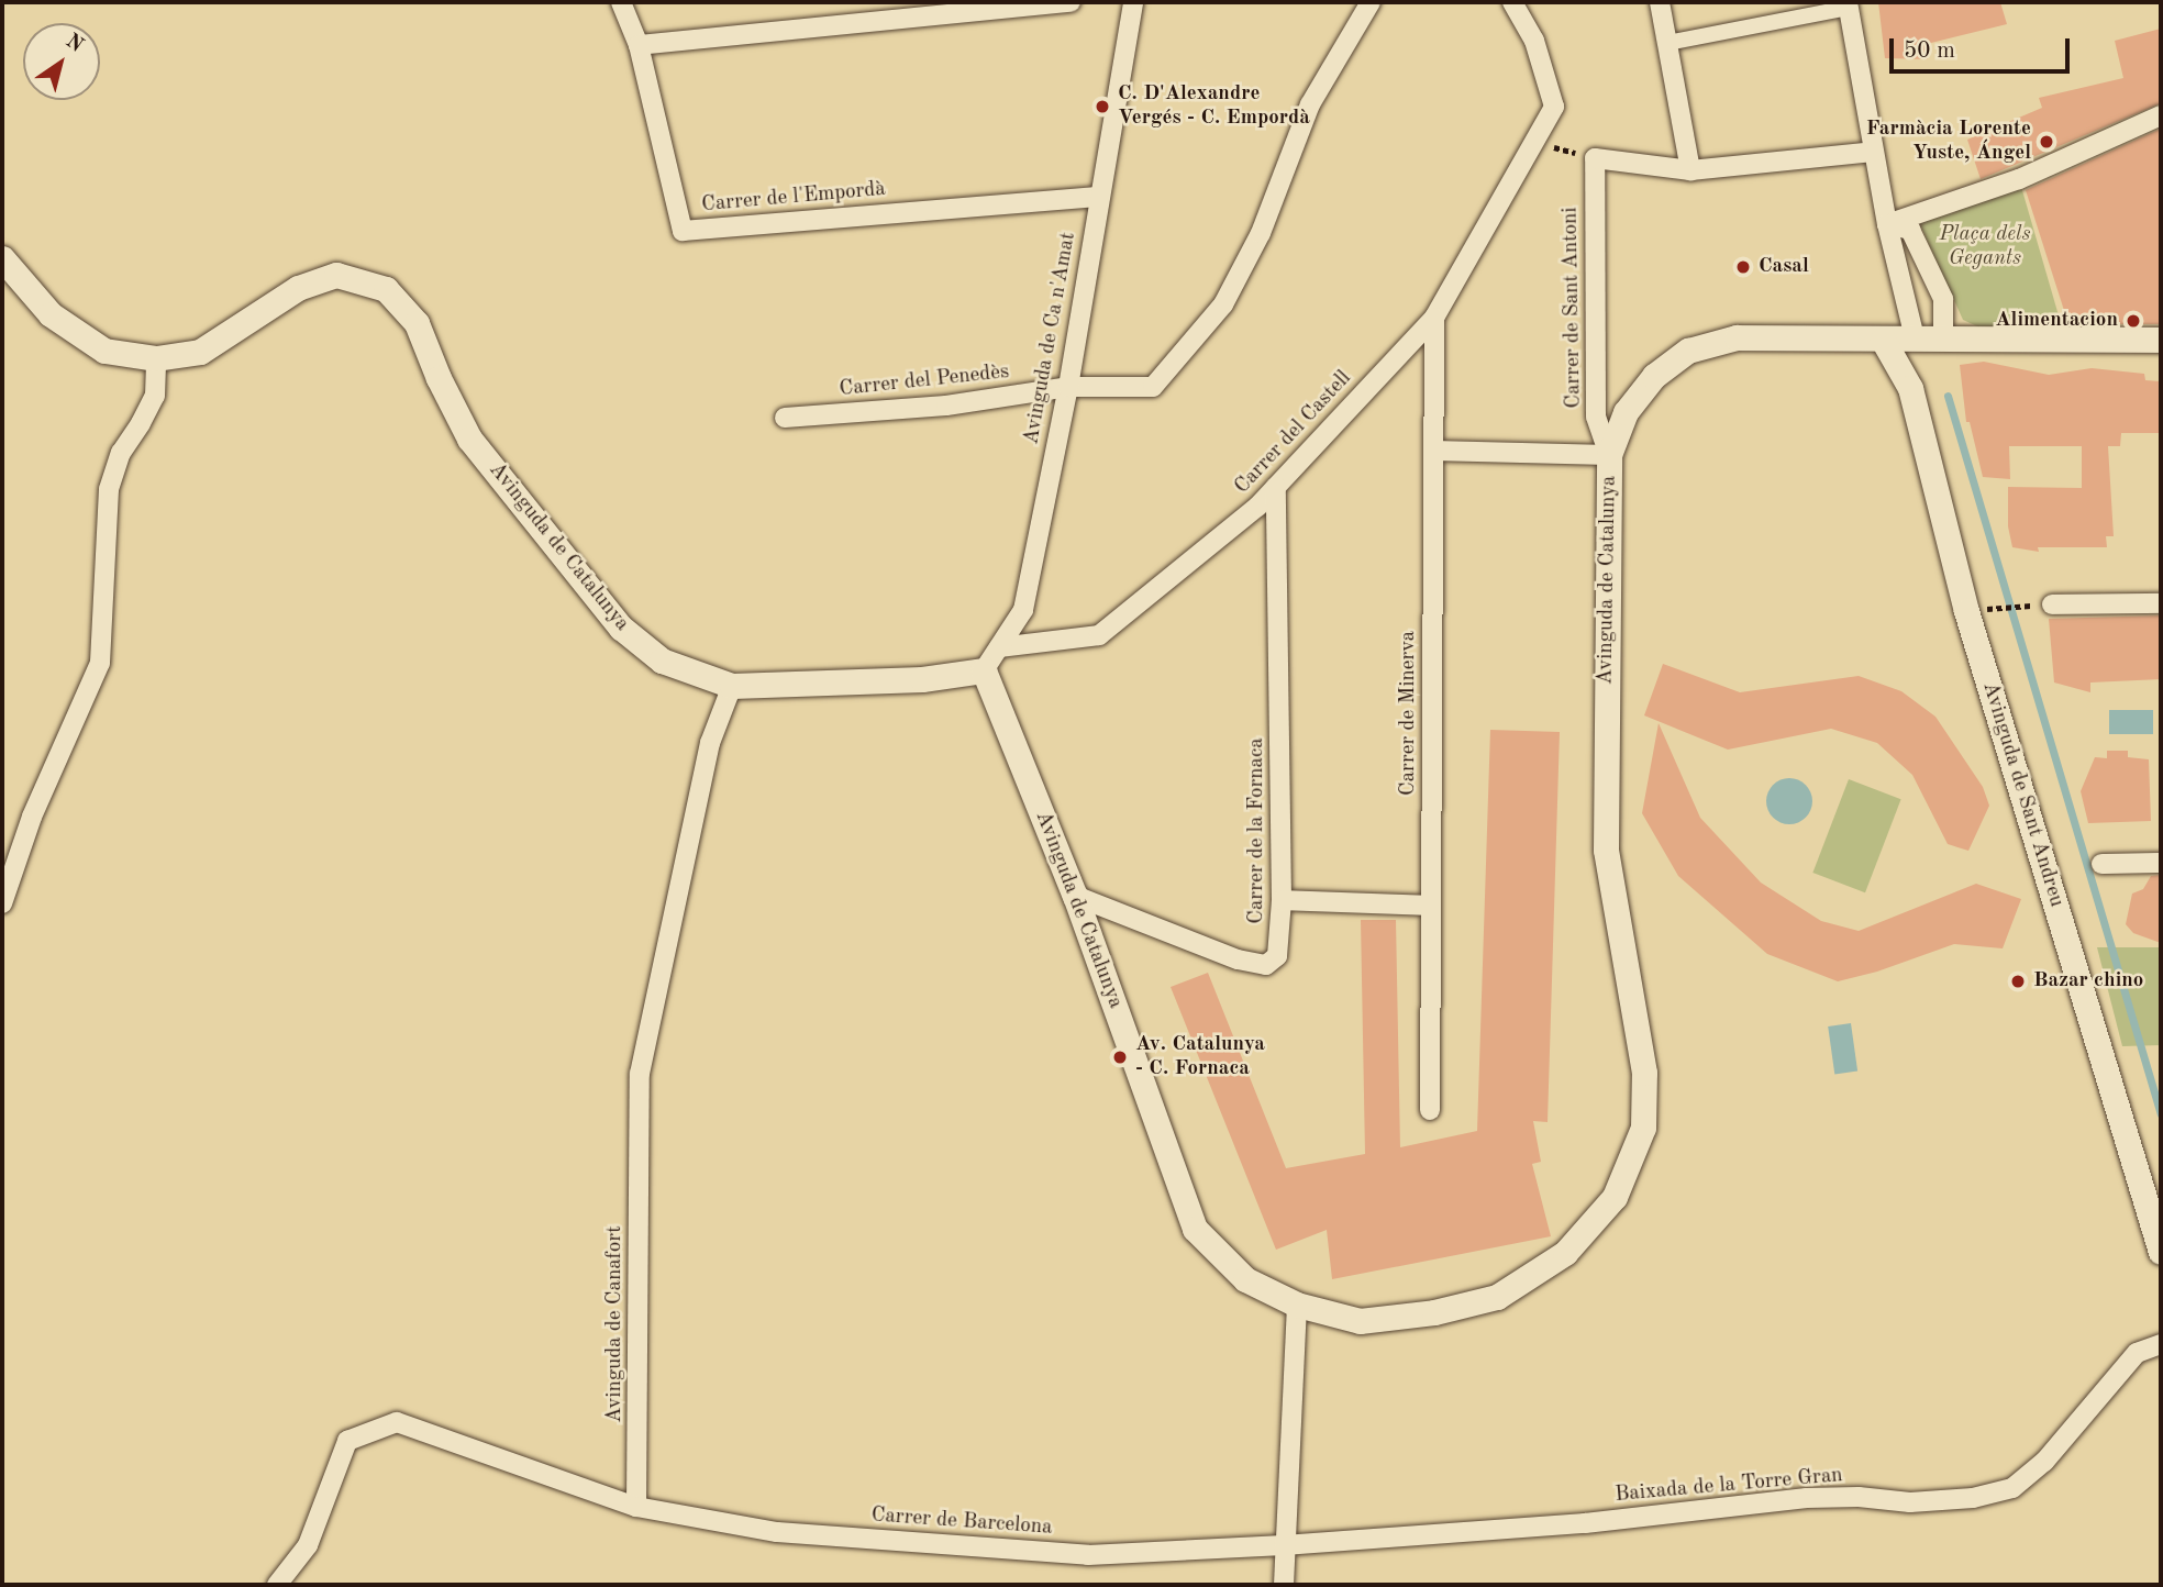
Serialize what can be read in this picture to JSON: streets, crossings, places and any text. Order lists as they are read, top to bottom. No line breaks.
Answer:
{"streets":{"street":["Carrer de l'Empordà","Carrer de Sant Antoni","Avinguda de Ca n'Amat","Carrer del Penedès","Carrer del Castell","Avinguda de Catalunya","Carrer de Minerva","Avinguda de Sant Andreu","Carrer de la Fornaca","Avinguda de Canafort","Baixada de la Torre Gran","Carrer de Barcelona"]},"crossings":[["Carrer de l'Empordà","Avinguda de Ca n'Amat"],["Carrer de Sant Antoni","Avinguda de Catalunya"],["Avinguda de Ca n'Amat","Carrer del Penedès"],["Avinguda de Ca n'Amat","Carrer del Castell"],["Avinguda de Ca n'Amat","Avinguda de Catalunya"],["Carrer del Castell","Carrer de Minerva"],["Carrer del Castell","Carrer de la Fornaca"],["Avinguda de Catalunya","Avinguda de Sant Andreu"],["Avinguda de Catalunya","Carrer de la Fornaca"],["Avinguda de Catalunya","Avinguda de Canafort"],["Avinguda de Canafort","Carrer de Barcelona"],["Baixada de la Torre Gran","Carrer de Barcelona"]],"parks":["Plaça dels Gegants"],"places":["C. D'Alexandre Vergés - C. Empordà","Farmàcia Lorente Yuste, Ángel","Casal","Alimentacion","Bazar chino","Av. Catalunya - C. Fornaca"],"scale_bar":"50 m","north":"top right"}
